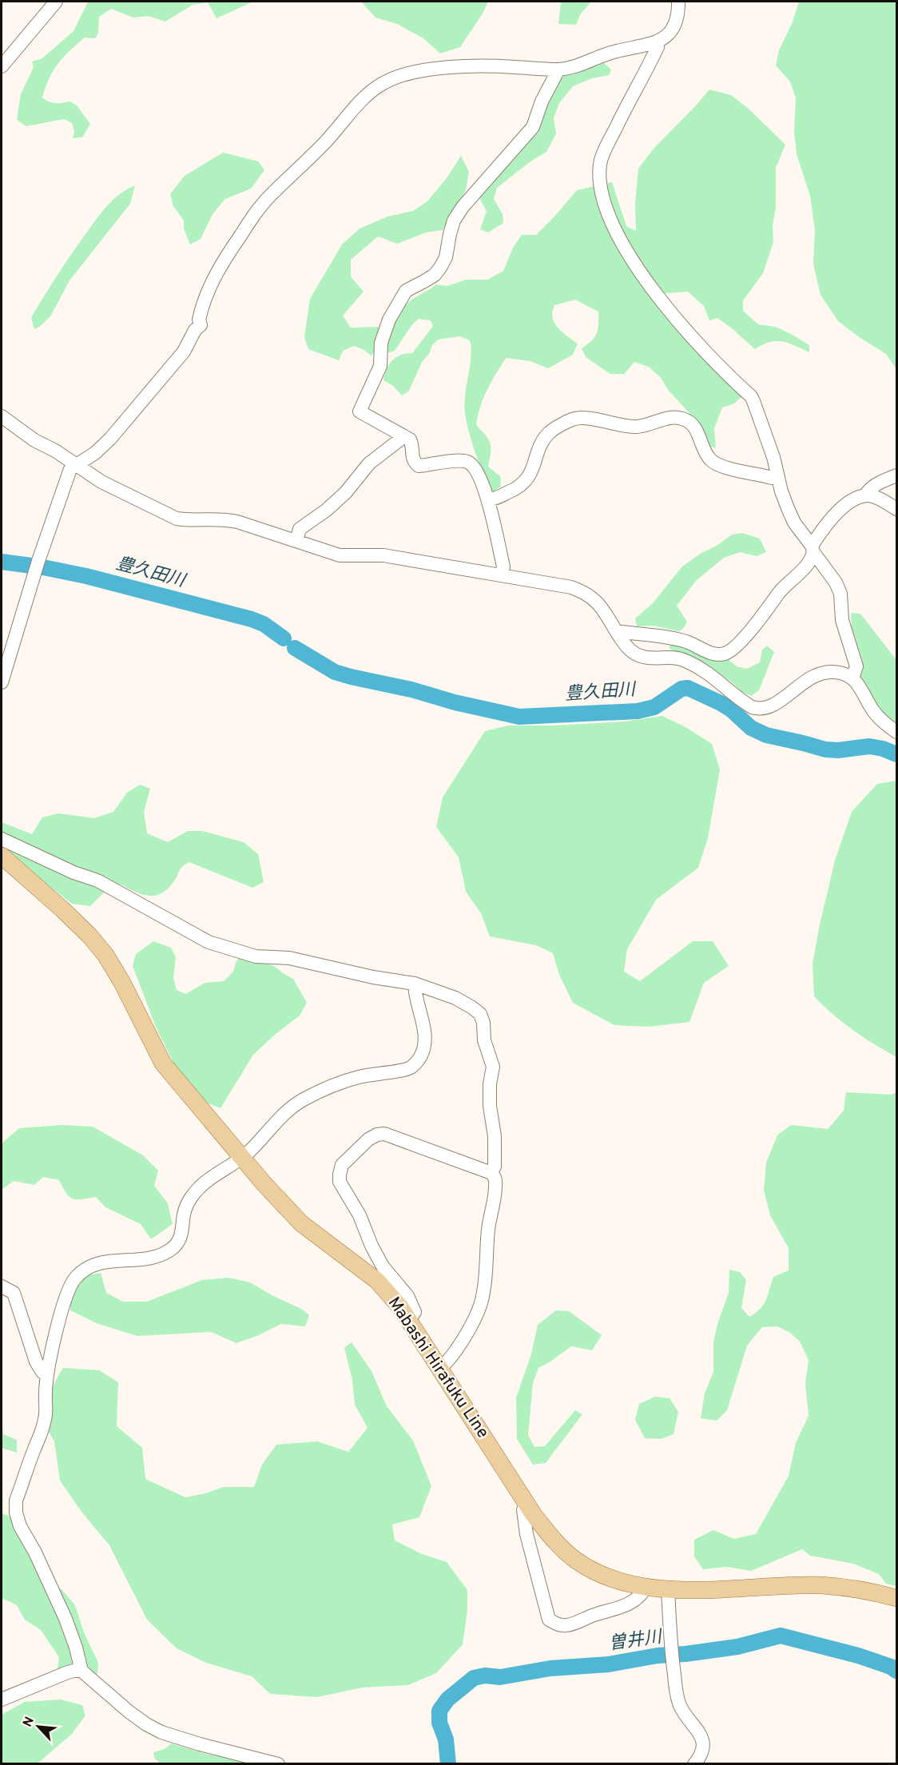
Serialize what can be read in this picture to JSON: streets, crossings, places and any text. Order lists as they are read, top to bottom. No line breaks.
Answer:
{"streets":{"main road":["Mabashi Hirafuku Line"]},"water":["豊久田川","曽井川"],"north":"top left"}
